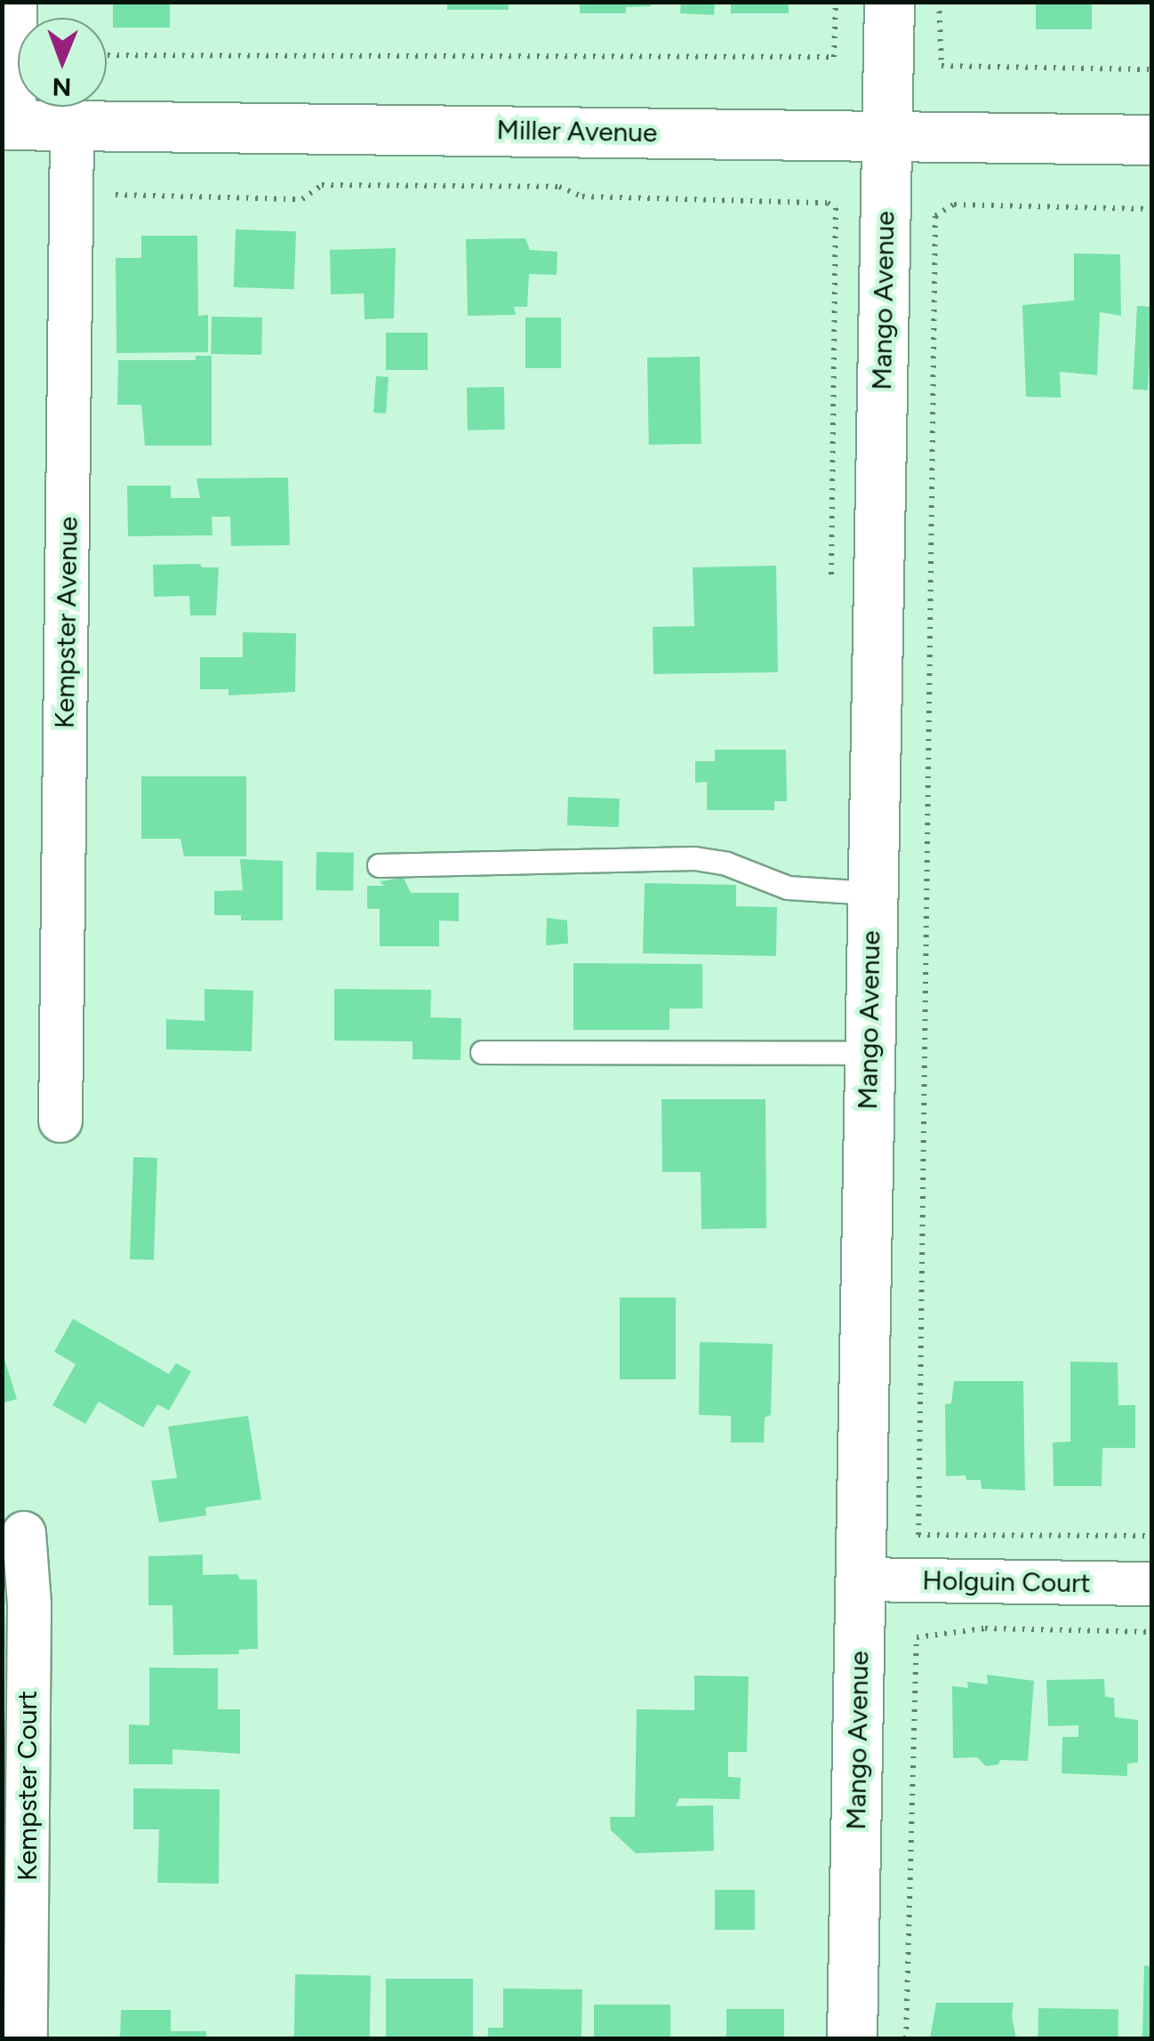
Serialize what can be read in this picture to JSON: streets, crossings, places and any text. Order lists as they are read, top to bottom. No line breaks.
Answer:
{"streets":{"street":["Miller Avenue","Mango Avenue","Kempster Avenue","Holguin Court","Kempster Court"]},"crossings":[["Miller Avenue","Mango Avenue"],["Miller Avenue","Kempster Avenue"],["Mango Avenue","Holguin Court"]],"north":"bottom"}
